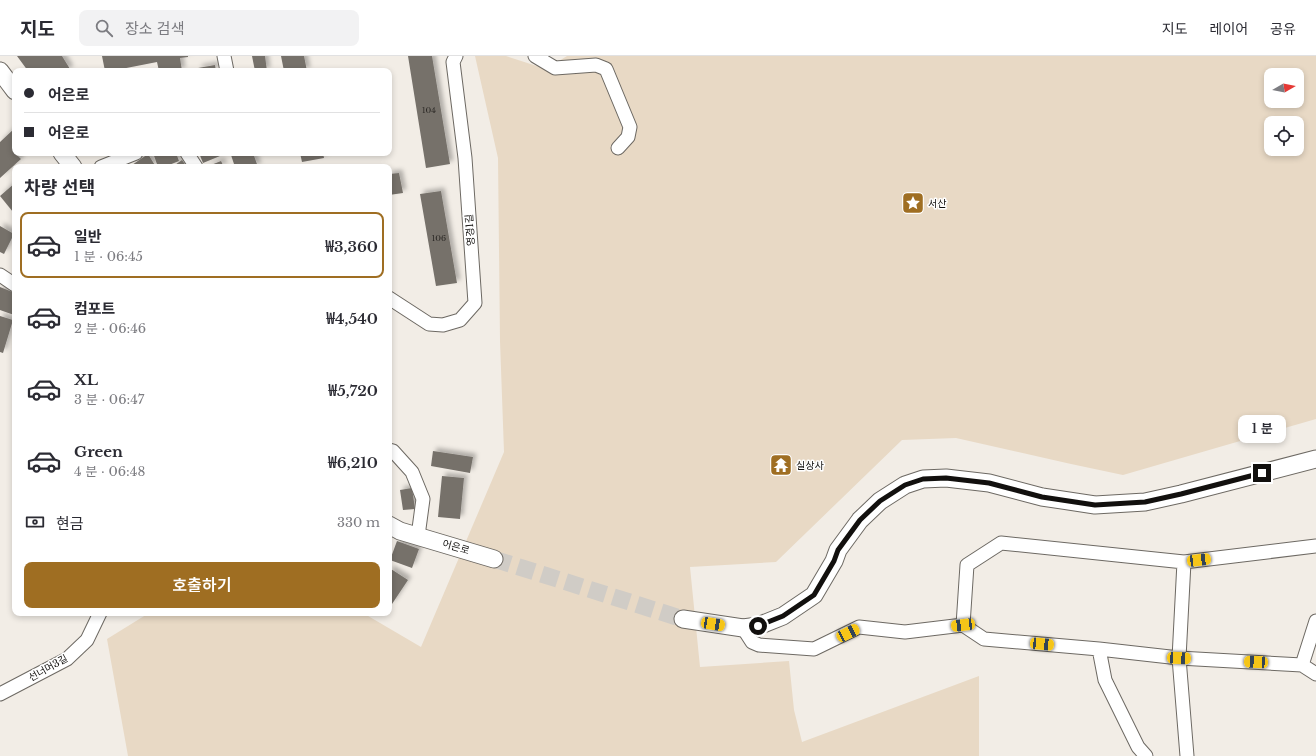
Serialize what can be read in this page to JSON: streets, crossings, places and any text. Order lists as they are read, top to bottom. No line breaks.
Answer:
{"streets":{"street":["영경1길","어은로","선너머3길"]},"places":{"place":["서산"],"temple":["실상사"]},"house_numbers":["104","106"],"north":"right","page":{"header":"지도","search":"장소 검색","nav":["지도","레이어","공유"],"banner":["어은로","어은로"],"heading":"차량 선택","list":[{"name":"일반","note":"1 분 · 06:45","value":"₩3,360"},{"name":"컴포트","note":"2 분 · 06:46","value":"₩4,540"},{"name":"XL","note":"3 분 · 06:47","value":"₩5,720"},{"name":"Green","note":"4 분 · 06:48","value":"₩6,210"}],"bubble":"1 분","pay":["현금","330 m"],"buttons":"호출하기"}}
